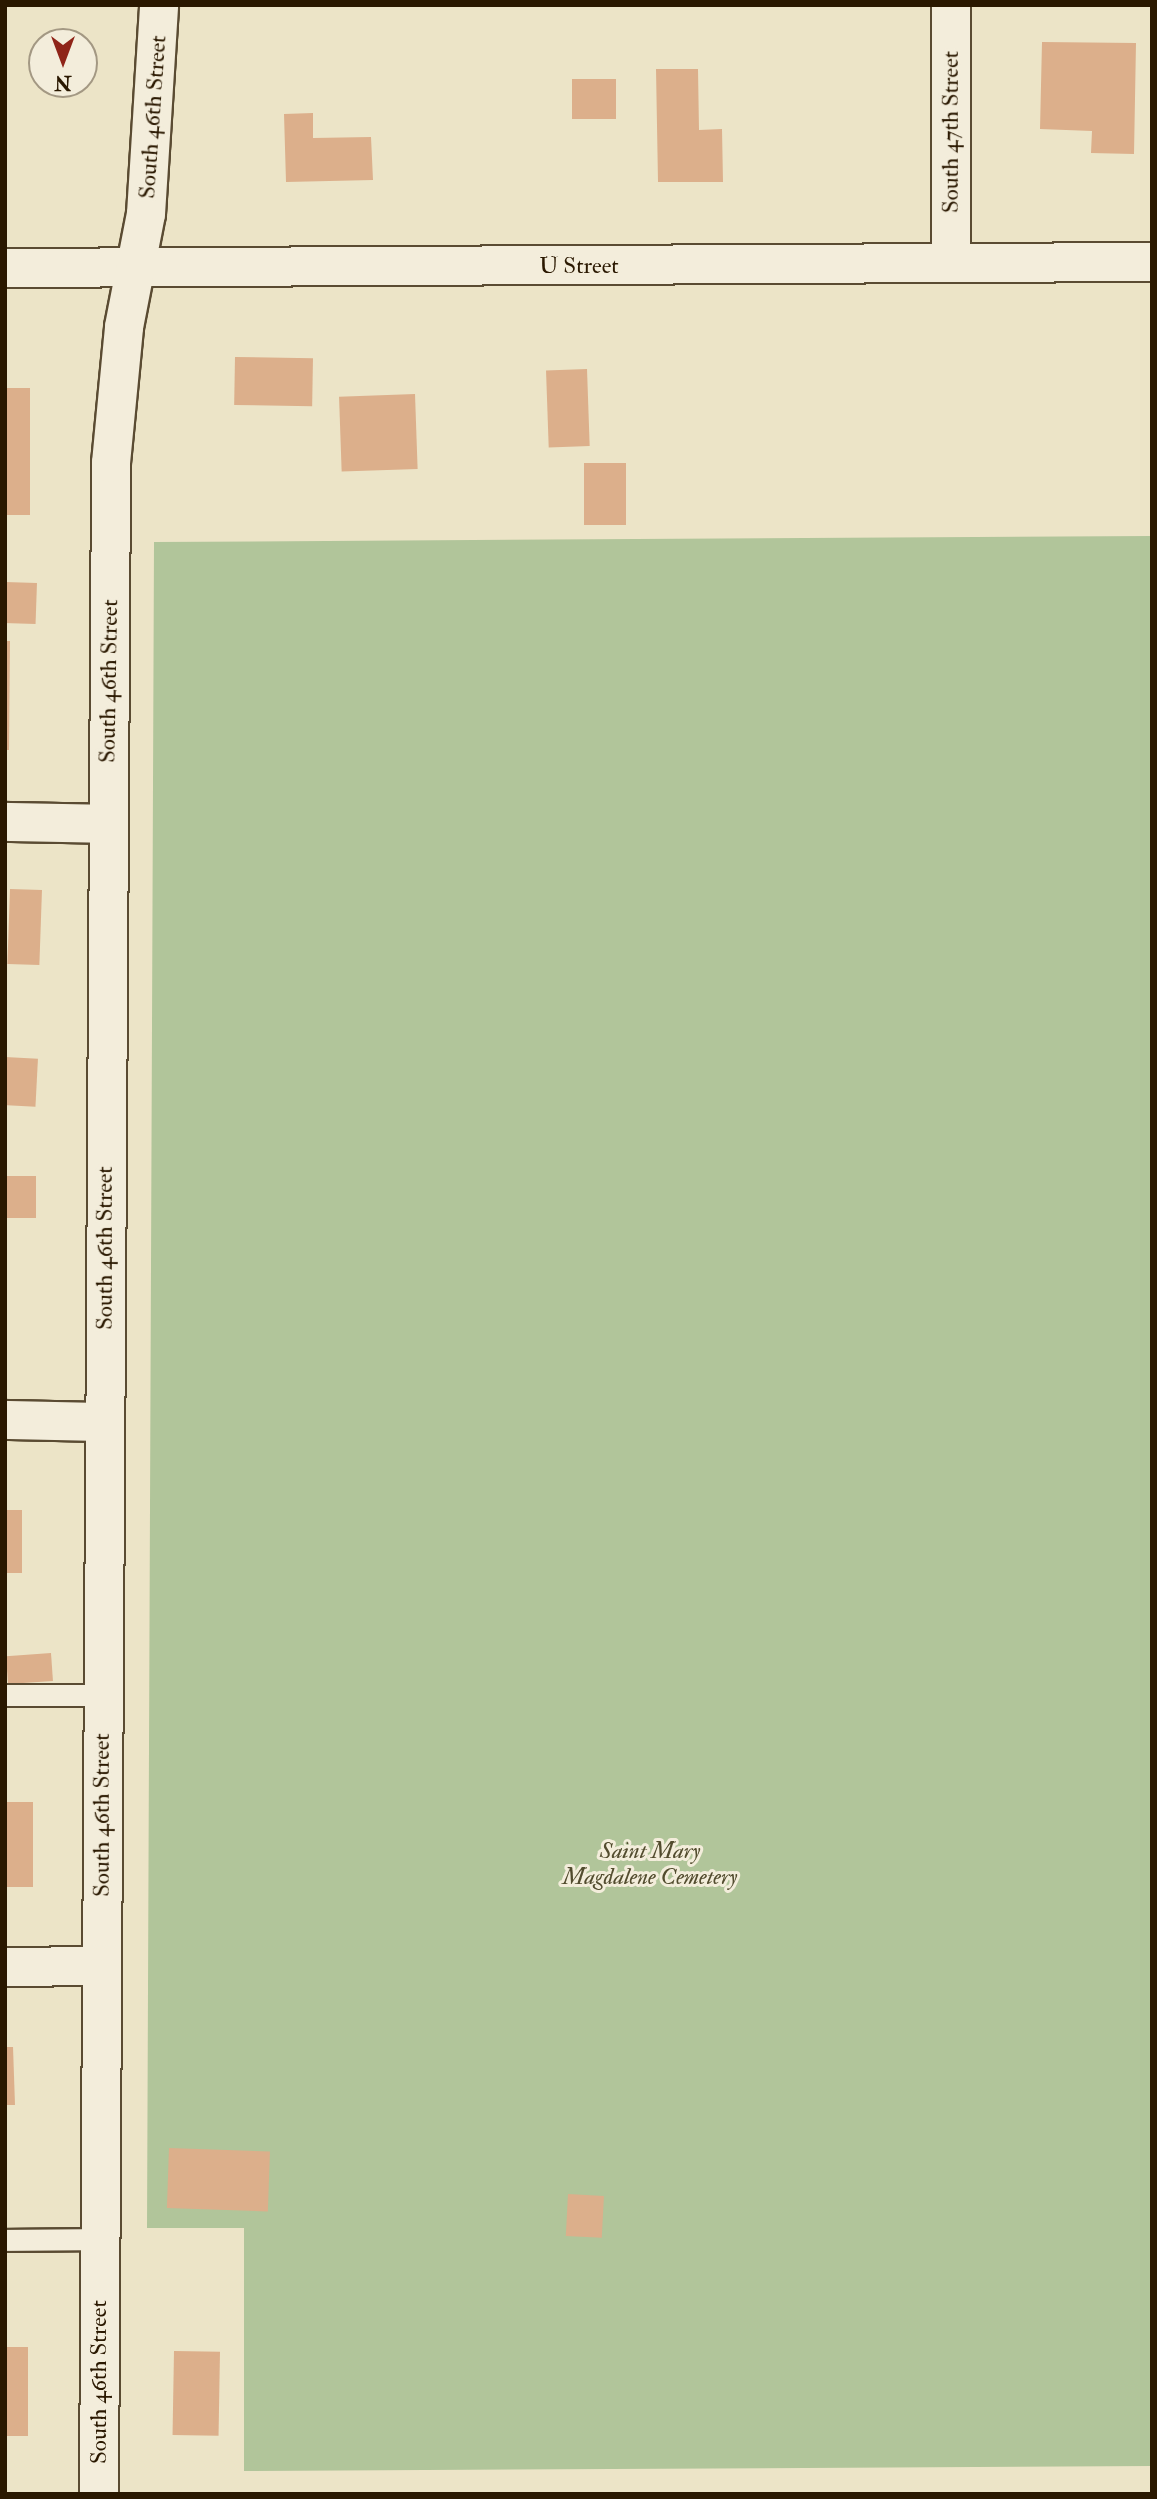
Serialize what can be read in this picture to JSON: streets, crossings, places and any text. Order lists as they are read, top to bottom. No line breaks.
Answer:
{"streets":{"street":["South 46th Street","South 47th Street","U Street"]},"crossings":[["South 46th Street","U Street"],["South 47th Street","U Street"]],"parks":["Saint Mary Magdalene Cemetery"],"north":"bottom"}
